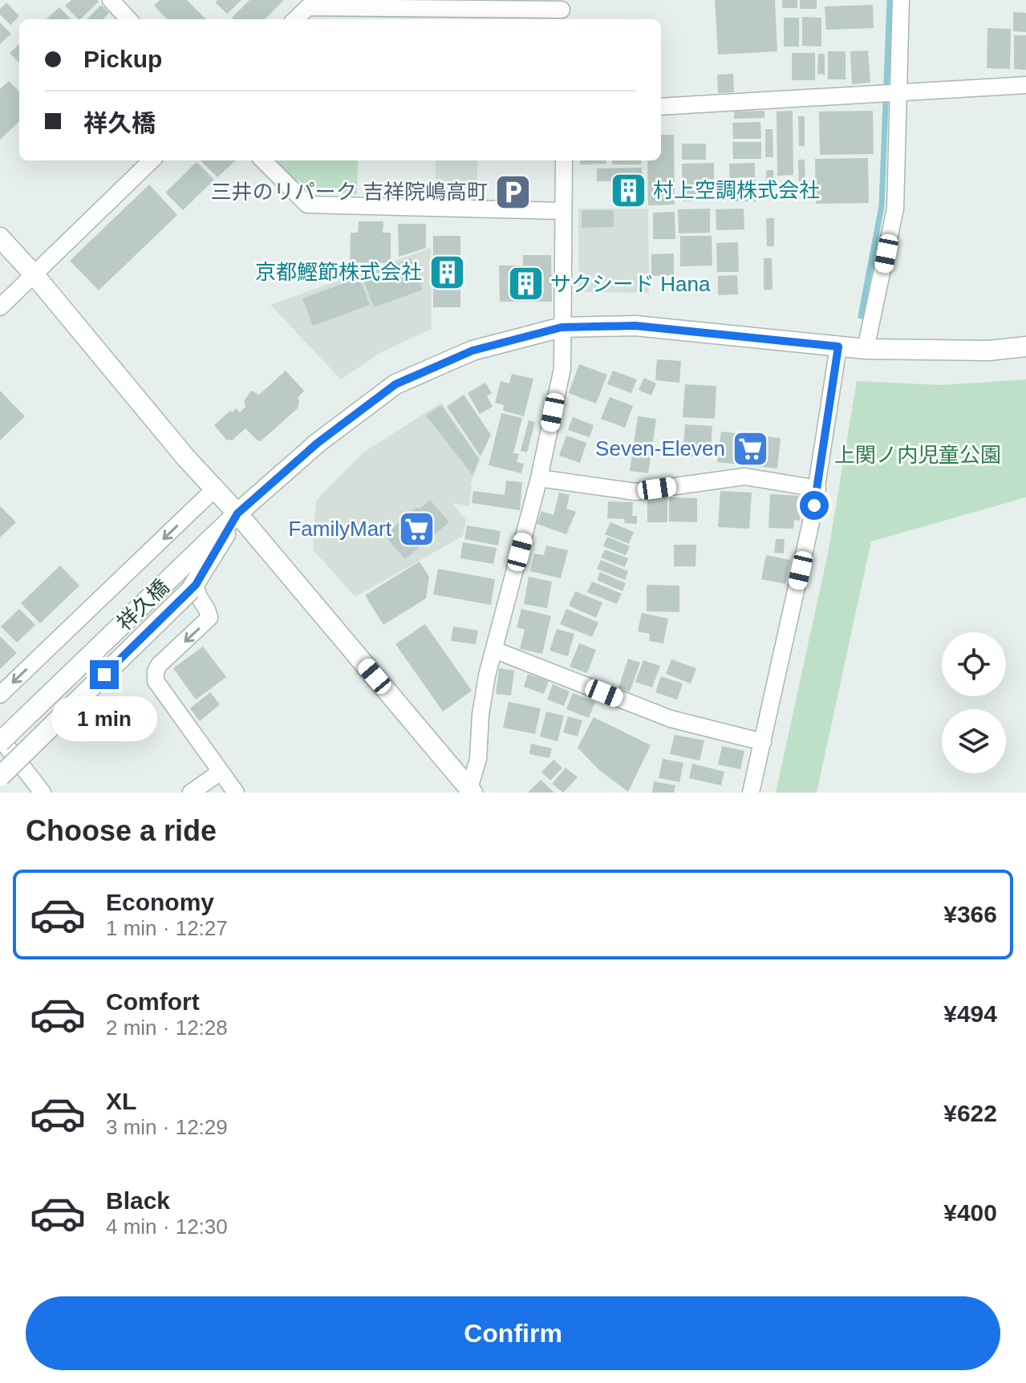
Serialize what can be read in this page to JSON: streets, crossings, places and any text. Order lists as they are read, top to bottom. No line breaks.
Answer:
{"streets":{"street":["祥久橋"]},"parks":["上関ノ内児童公園"],"places":{"building":["村上空調株式会社","京都鰹節株式会社","サクシード Hana"],"parking":["三井のリパーク 吉祥院嶋高町"],"supermarket":["Seven-Eleven","FamilyMart"]},"page":{"banner":["Pickup","祥久橋"],"bubble":"1 min","heading":"Choose a ride","list":[{"name":"Economy","note":"1 min · 12:27","value":"¥366"},{"name":"Comfort","note":"2 min · 12:28","value":"¥494"},{"name":"XL","note":"3 min · 12:29","value":"¥622"},{"name":"Black","note":"4 min · 12:30","value":"¥400"}],"buttons":"Confirm"}}
